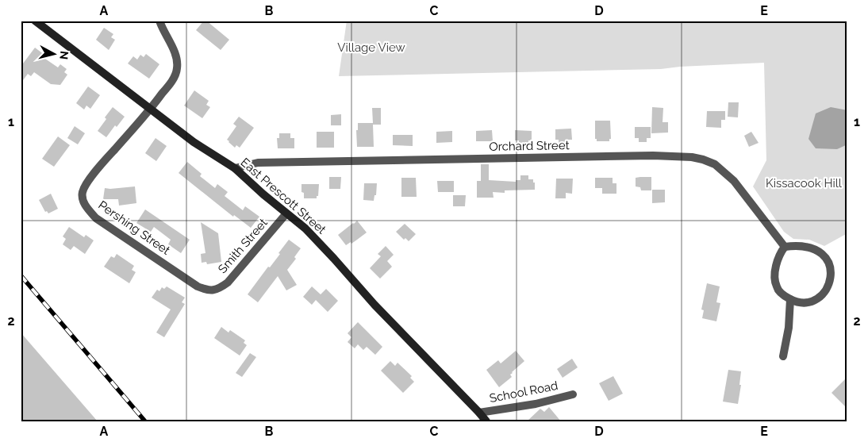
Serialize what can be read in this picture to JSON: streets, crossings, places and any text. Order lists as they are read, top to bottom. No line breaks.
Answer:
{"streets":{"main road":["East Prescott Street"],"street":["Orchard Street","Pershing Street","Smith Street","School Road"]},"crossings":[["Orchard Street","East Prescott Street"],["East Prescott Street","Pershing Street"],["East Prescott Street","Smith Street"],["East Prescott Street","School Road"],["Pershing Street","Smith Street"]],"parks":["Village View","Kissacook Hill"],"north":"right","grid":{"columns":["A","B","C","D","E"],"rows":["1","2"]}}
